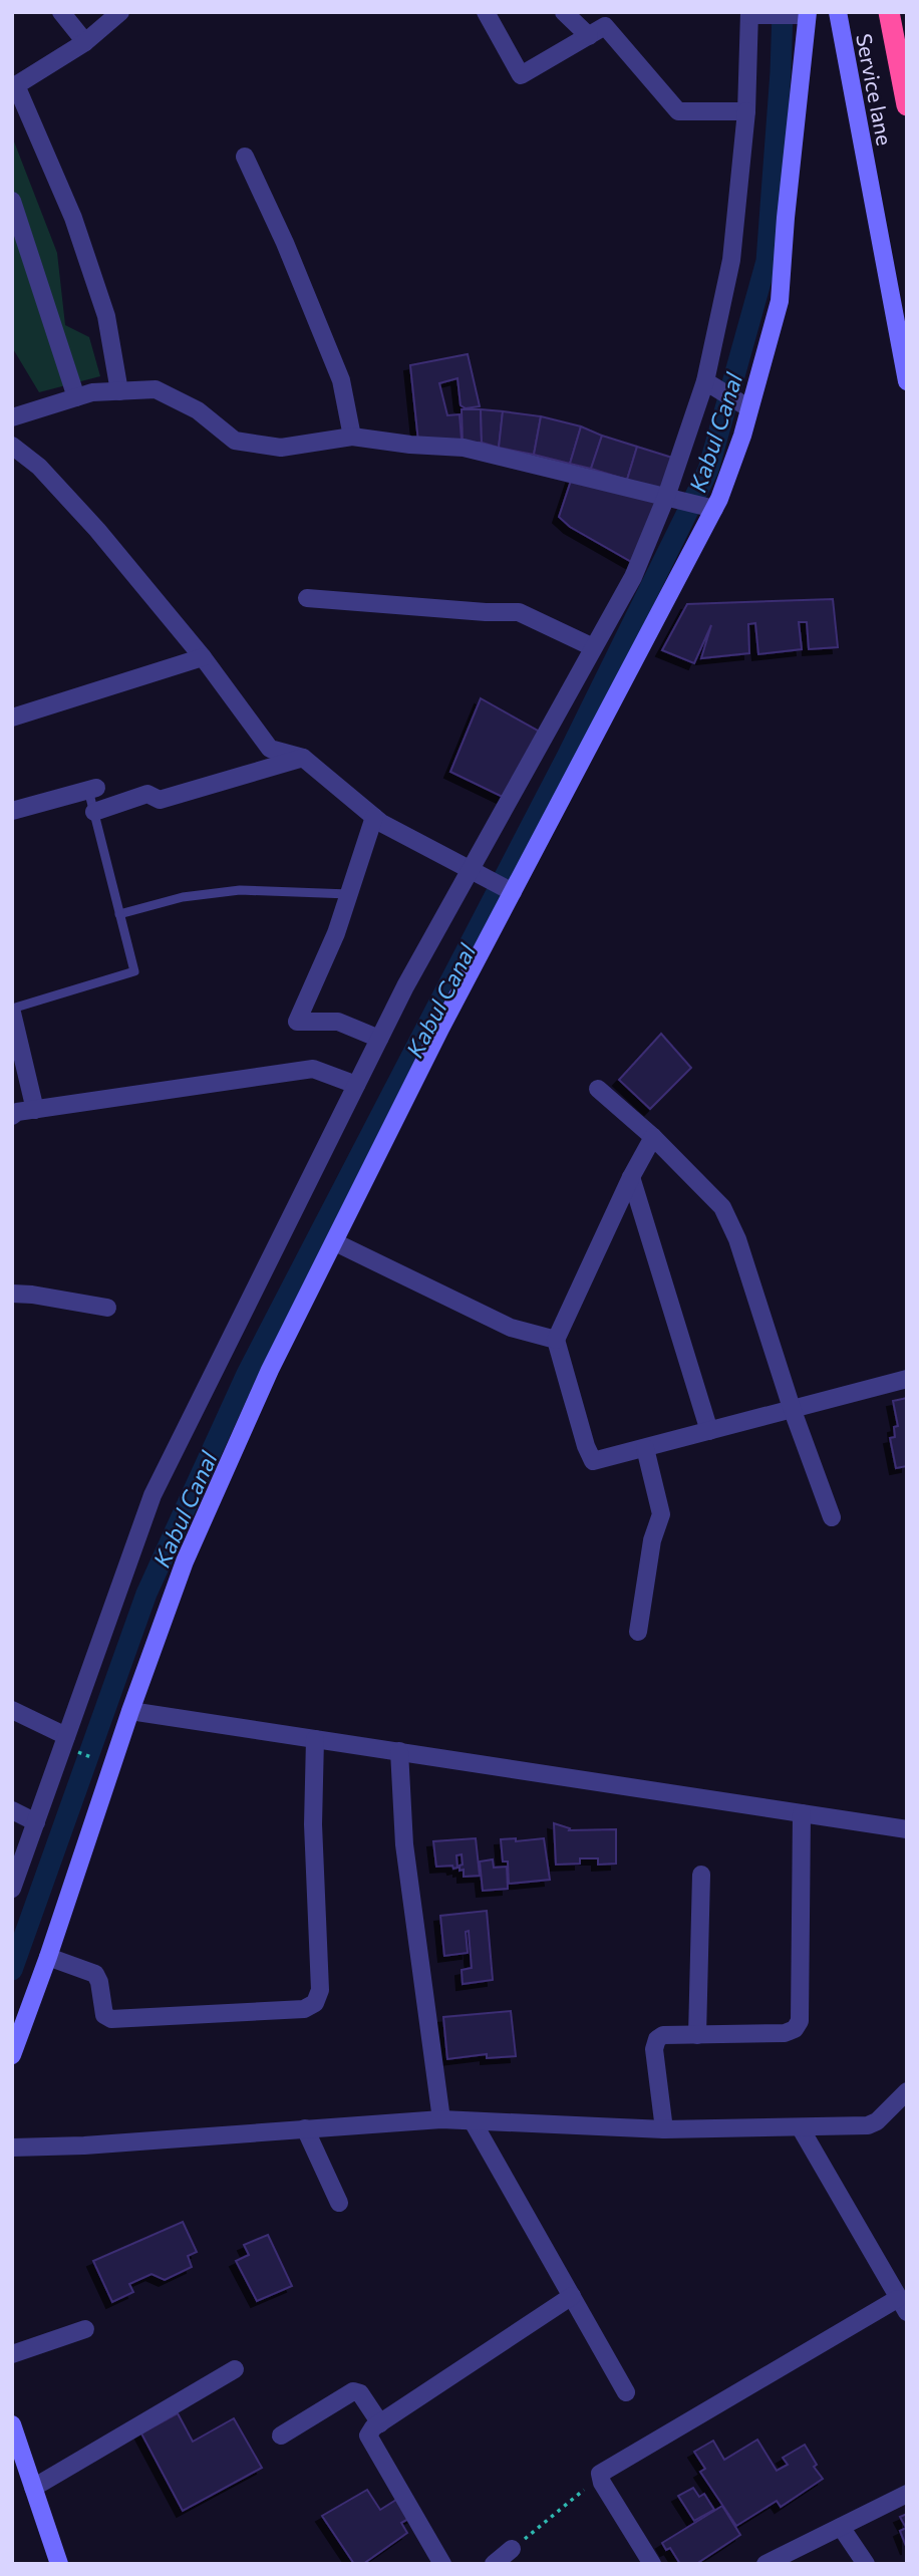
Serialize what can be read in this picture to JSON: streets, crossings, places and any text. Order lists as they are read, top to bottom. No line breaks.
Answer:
{"streets":{"main road":["Service lane"]},"water":["Kabul Canal"]}
